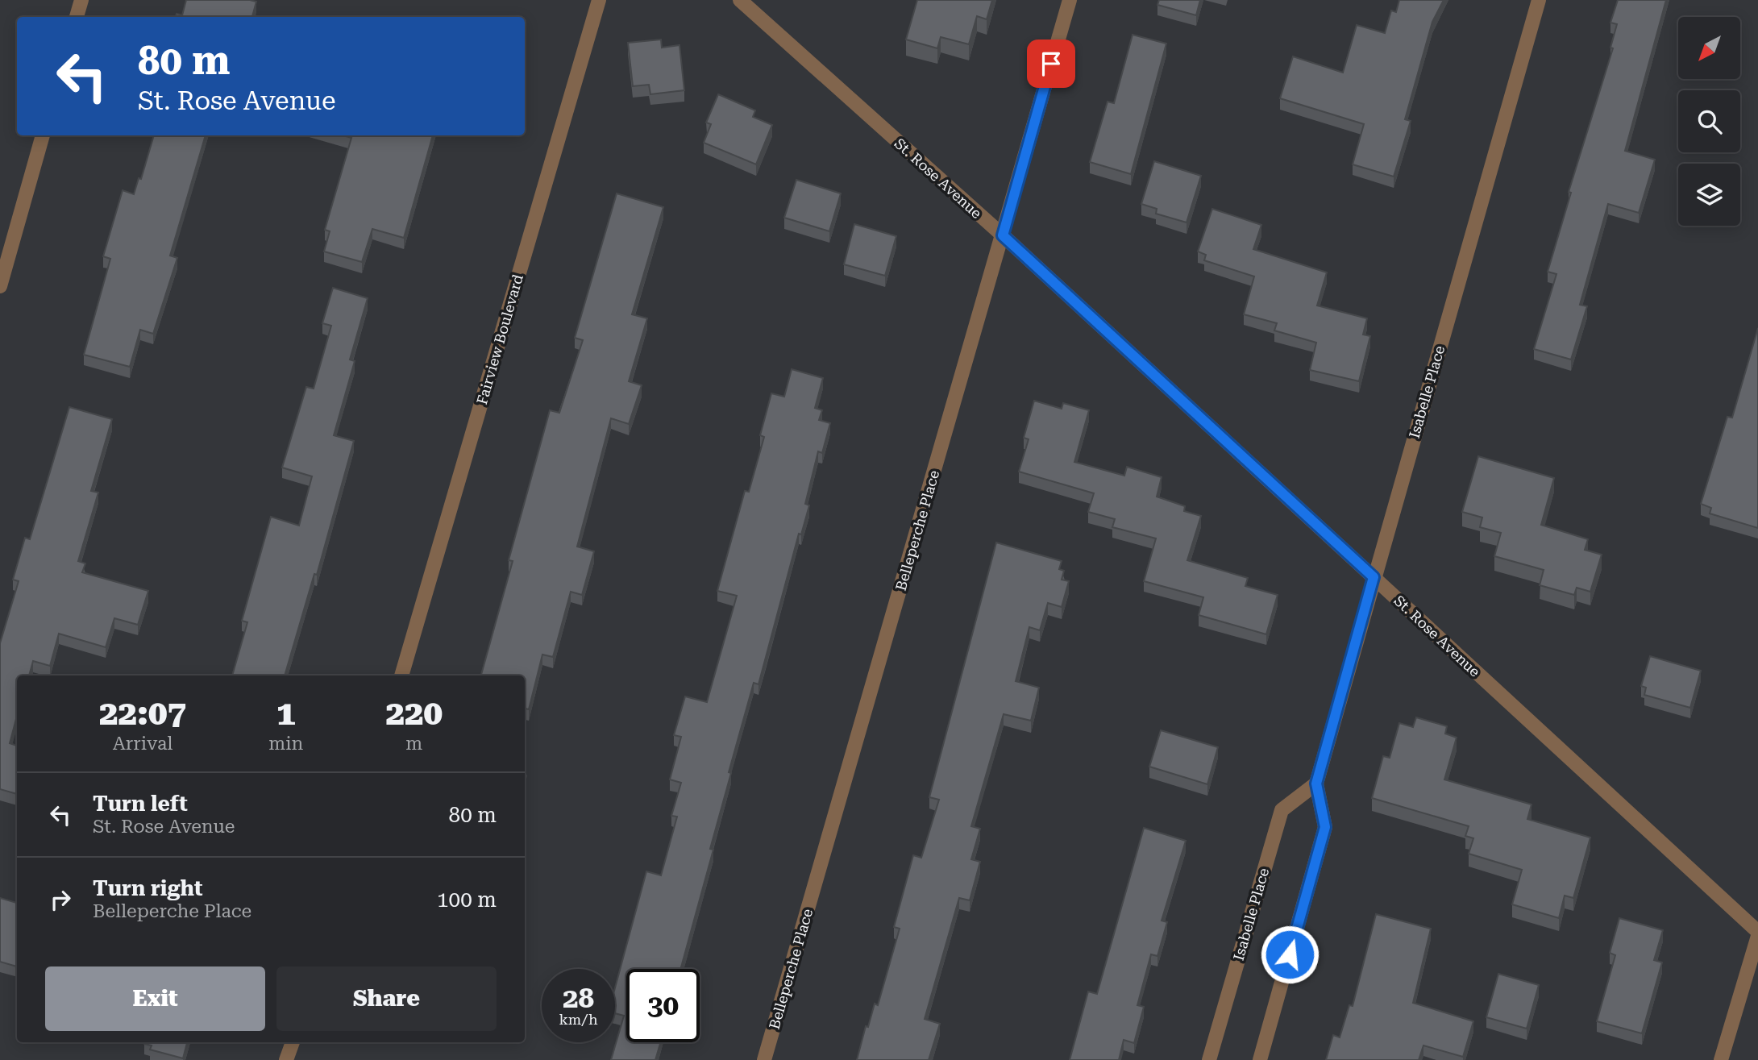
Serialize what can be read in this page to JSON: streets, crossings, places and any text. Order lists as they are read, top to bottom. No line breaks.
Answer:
{"streets":{"street":["St. Rose Avenue","Fairview Boulevard","Isabelle Place","Belleperche Place"]},"crossings":[["St. Rose Avenue","Isabelle Place"],["St. Rose Avenue","Belleperche Place"]],"north":"bottom left","page":{"turn":["80 m","St. Rose Avenue"],"eta":["22:07","Arrival","1","min","220","m"],"list":[{"name":"Turn left","note":"St. Rose Avenue","value":"80 m"},{"name":"Turn right","note":"Belleperche Place","value":"100 m"}],"buttons":["Exit","Share"],"speed":"28 km/h","limit":"30"}}
